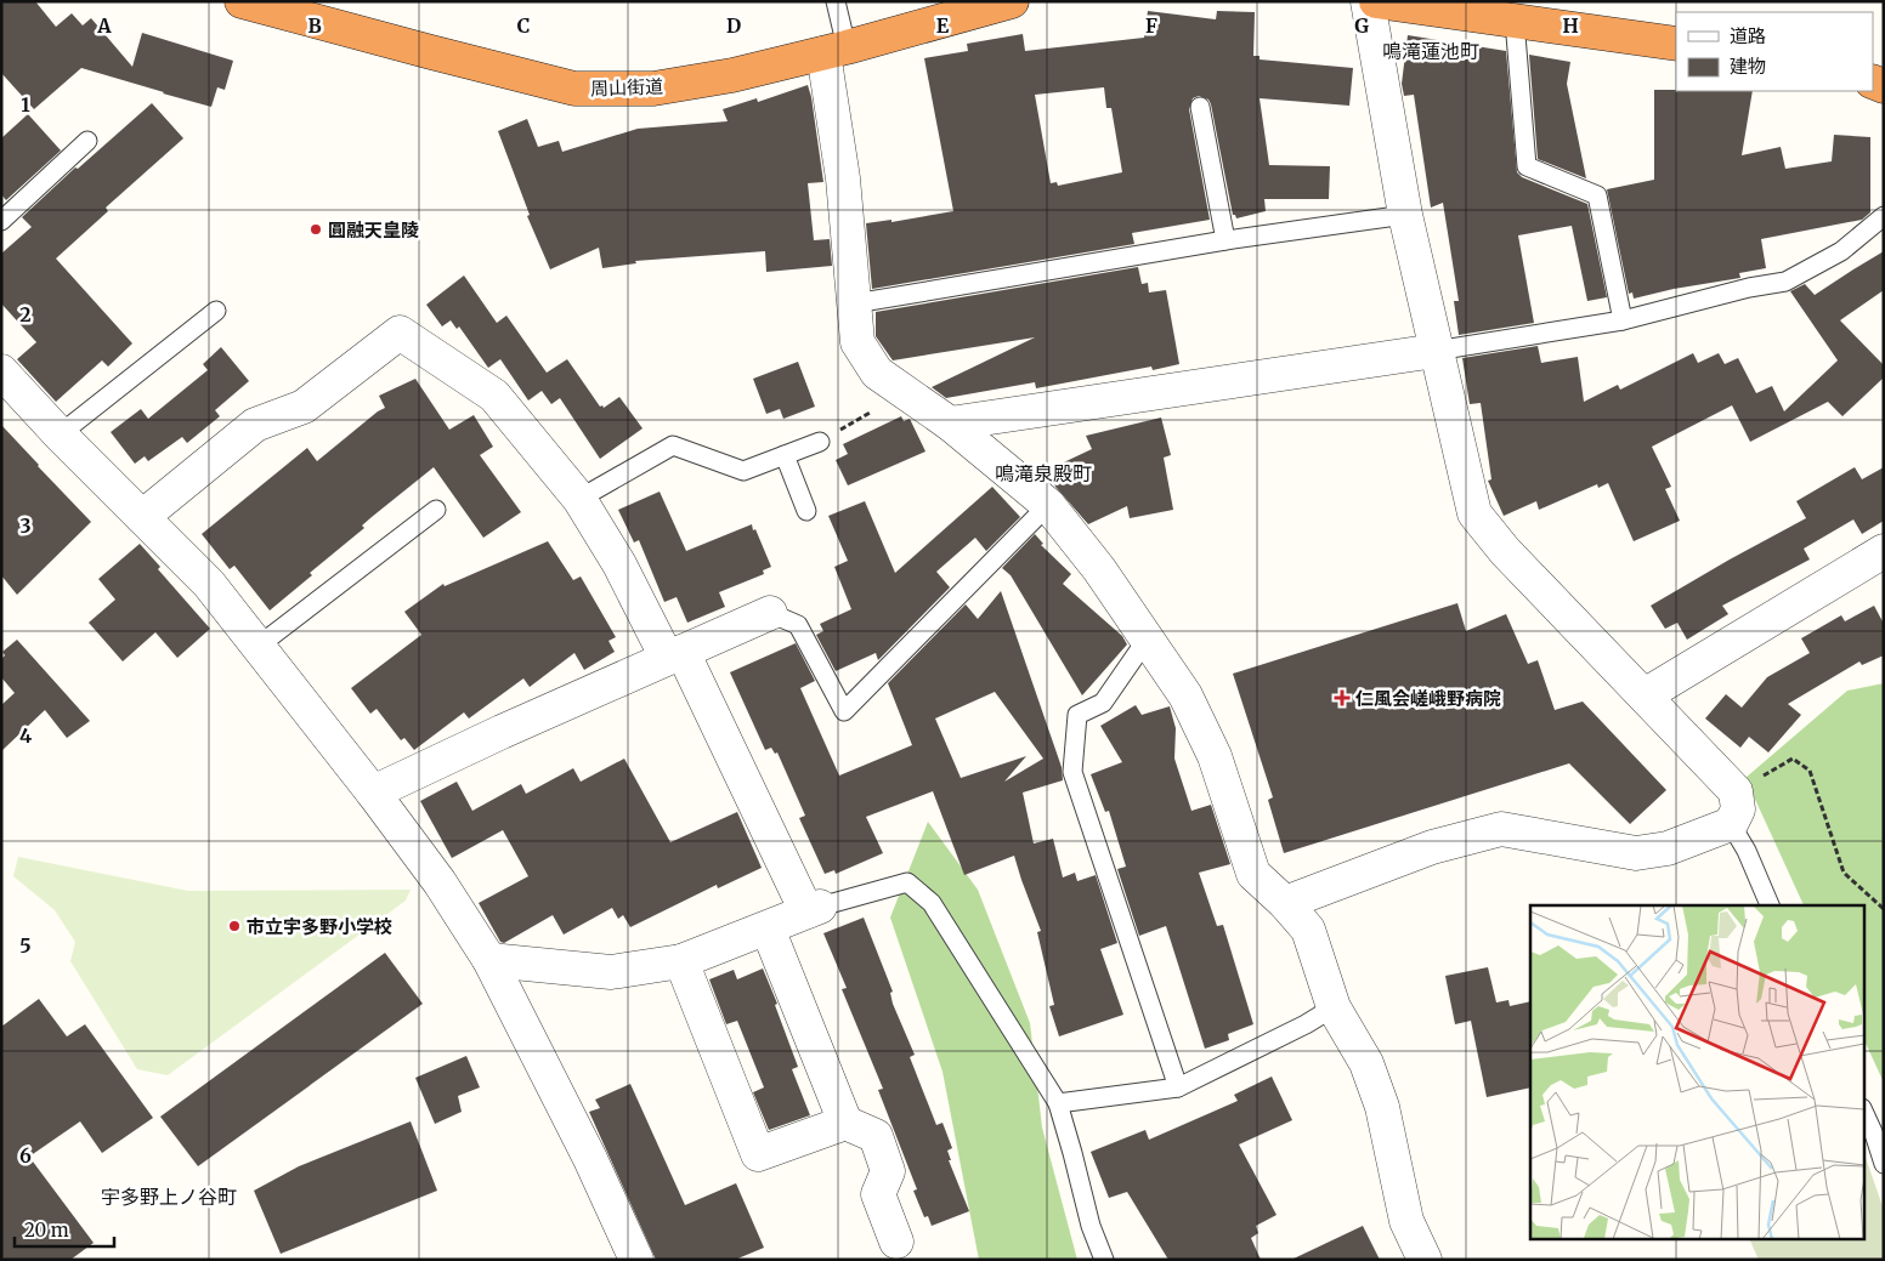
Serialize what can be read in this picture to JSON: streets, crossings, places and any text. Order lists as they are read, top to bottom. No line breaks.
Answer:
{"streets":{"highway":["周山街道"]},"districts":["鳴滝蓮池町","鳴滝泉殿町","宇多野上ノ谷町"],"places":{"other":["圓融天皇陵","市立宇多野小学校"],"health":["仁風会嵯峨野病院"]},"legend":["道路","建物"],"scale_bar":"20 m","grid":{"columns":["A","B","C","D","E","F","G","H"],"rows":["1","2","3","4","5","6"]}}
